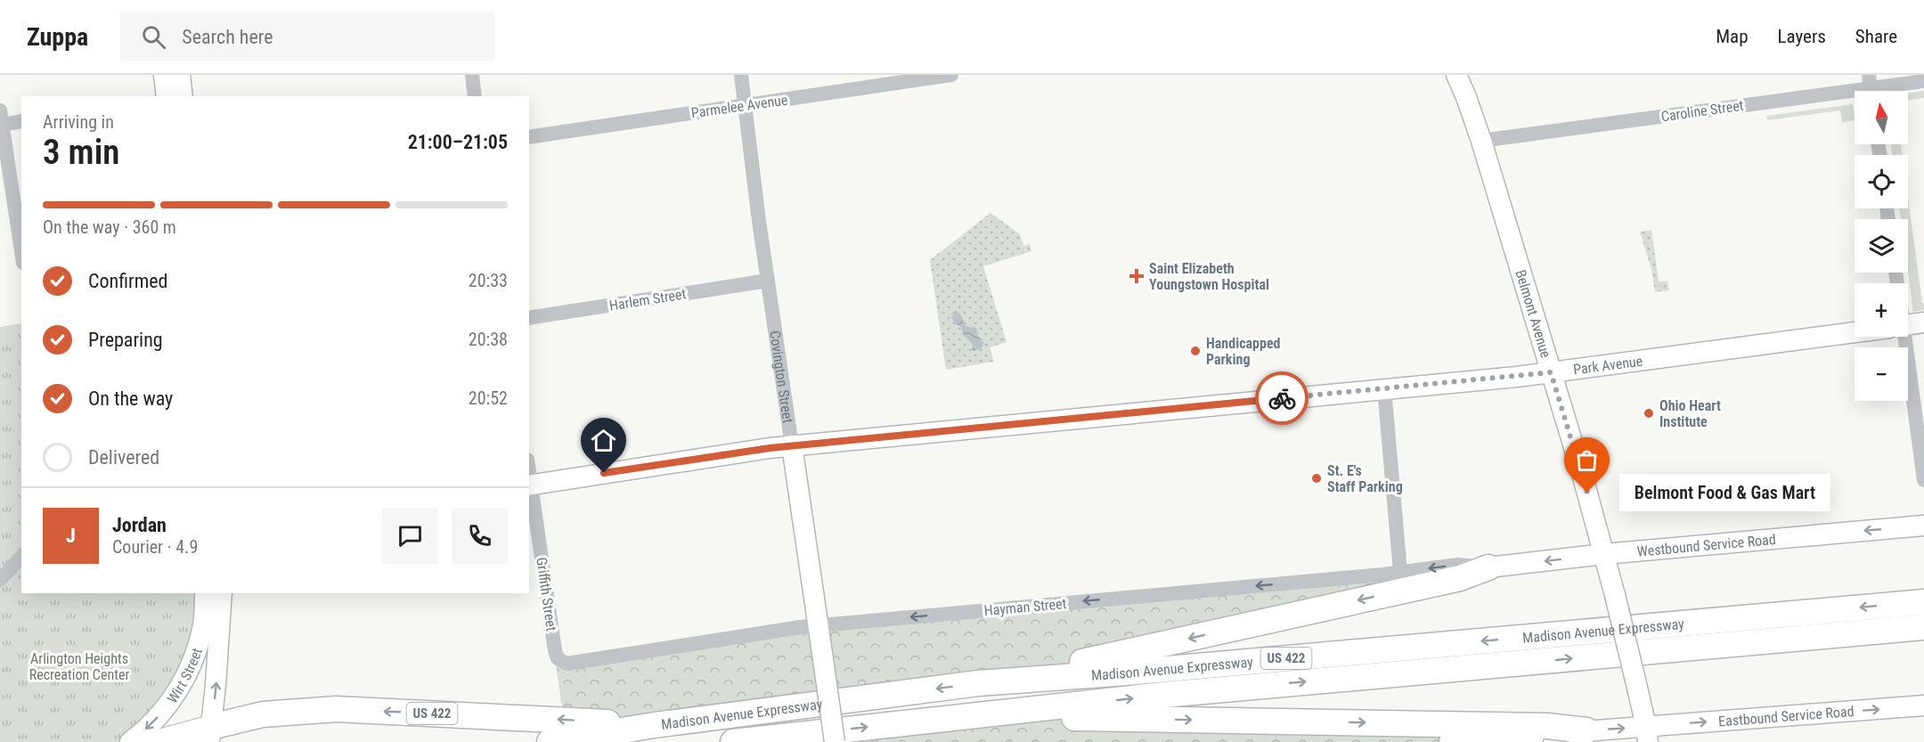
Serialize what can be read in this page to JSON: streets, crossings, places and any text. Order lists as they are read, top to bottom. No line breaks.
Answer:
{"streets":{"highway":["Madison Avenue Expressway","US 422"],"street":["Parmelee Avenue","Caroline Street","Harlem Street","Belmont Avenue","Park Avenue","Covington Street","Westbound Service Road","Griffith Street","Hayman Street","Wirt Street","Eastbound Service Road"]},"crossings":[["Parmelee Avenue","Covington Street"],["Caroline Street","Belmont Avenue"],["Harlem Street","Covington Street"],["Belmont Avenue","Park Avenue"],["Belmont Avenue","Westbound Service Road"],["Belmont Avenue","Eastbound Service Road"],["Park Avenue","Covington Street"],["Park Avenue","Griffith Street"],["Covington Street","Hayman Street"],["Griffith Street","Hayman Street"],["Madison Avenue Expressway","US 422"],["US 422","Wirt Street"]],"one_way":["Westbound Service Road","Hayman Street","Eastbound Service Road"],"parks":["Arlington Heights Recreation Center"],"places":{"health":["Saint Elizabeth Youngstown Hospital"],"other":["Handicapped Parking","Ohio Heart Institute","St. E's Staff Parking","Belmont Food & Gas Mart"]},"north":"top","page":{"header":"Zuppa","search":"Search here","nav":["Map","Layers","Share"],"map_buttons":["+","−"],"heading":["3 min","Arriving in","21:00–21:05"],"panel":["Jordan","Courier · 4.9"],"bar":"On the way · 360 m","list":[["Confirmed","20:33"],["Preparing","20:38"],["On the way","20:52"],"Delivered"],"bubble":"Belmont Food & Gas Mart","round":"J"}}
